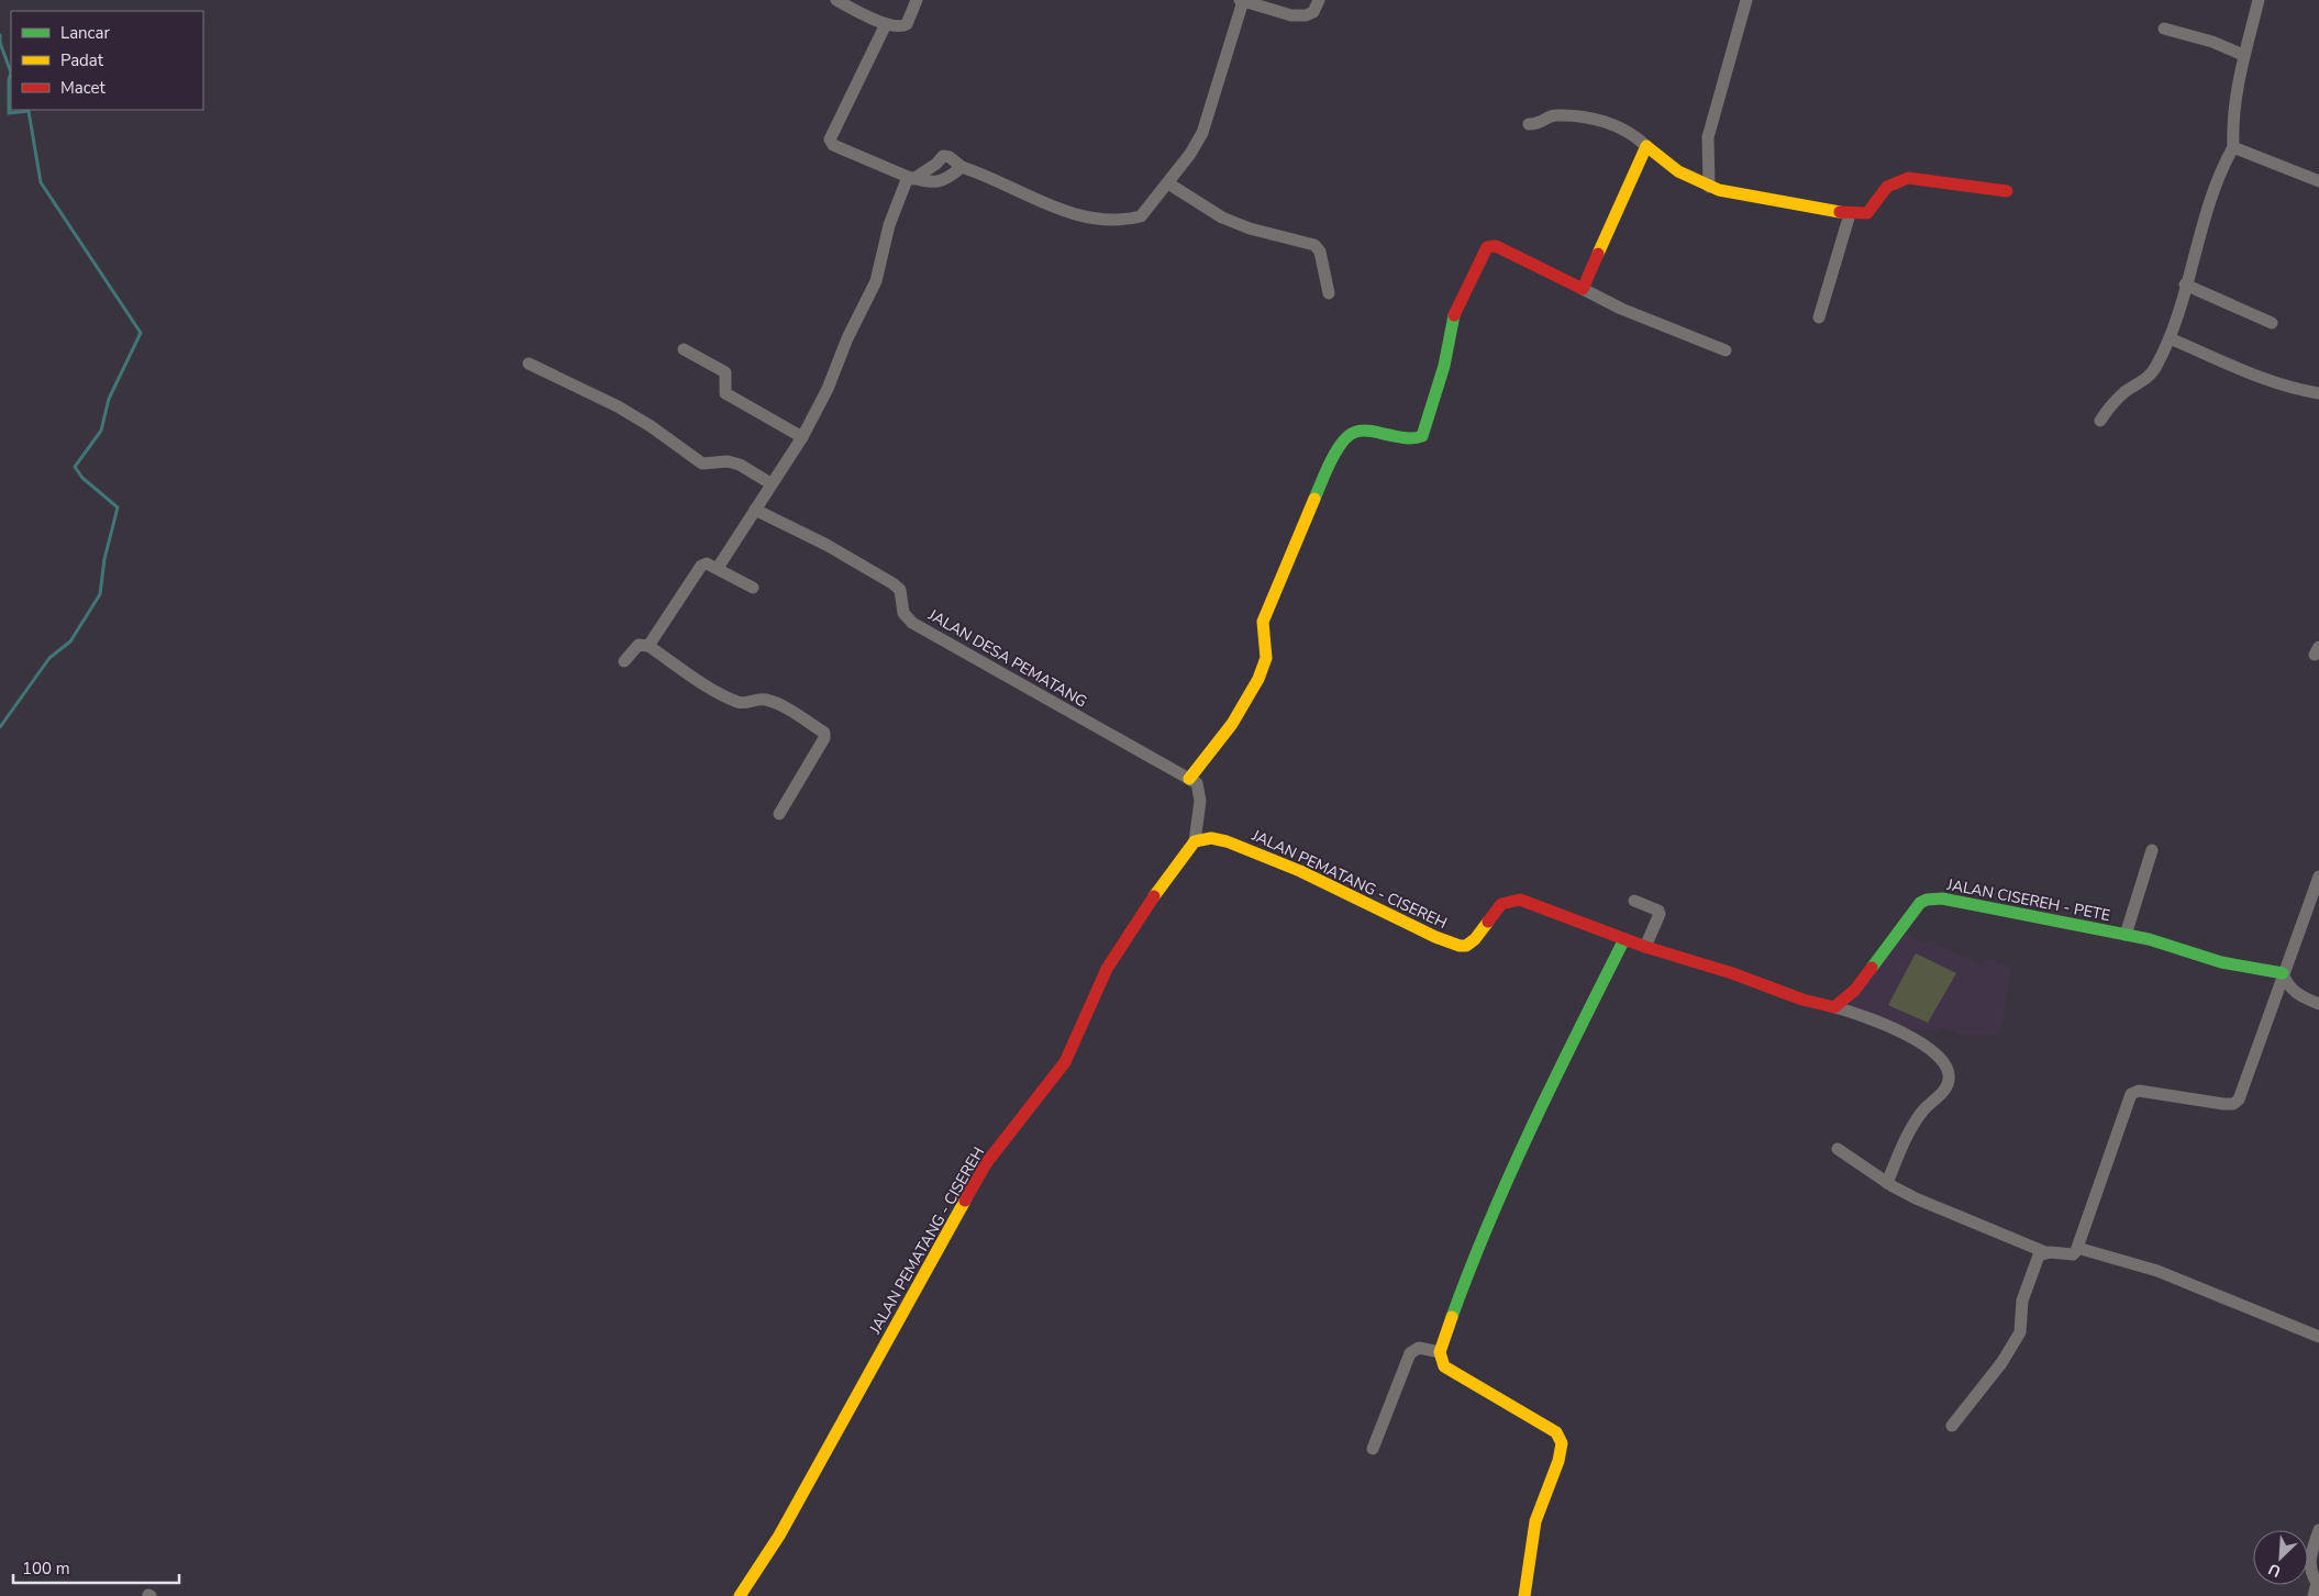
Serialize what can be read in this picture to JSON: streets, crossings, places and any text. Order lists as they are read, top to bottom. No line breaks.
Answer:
{"streets":{"street":["JALAN DESA PEMATANG","JALAN PEMATANG - CISEREH","JALAN CISEREH - PETE"]},"legend":["Lancar","Padat","Macet"],"scale_bar":"100 m","north":"bottom left"}
